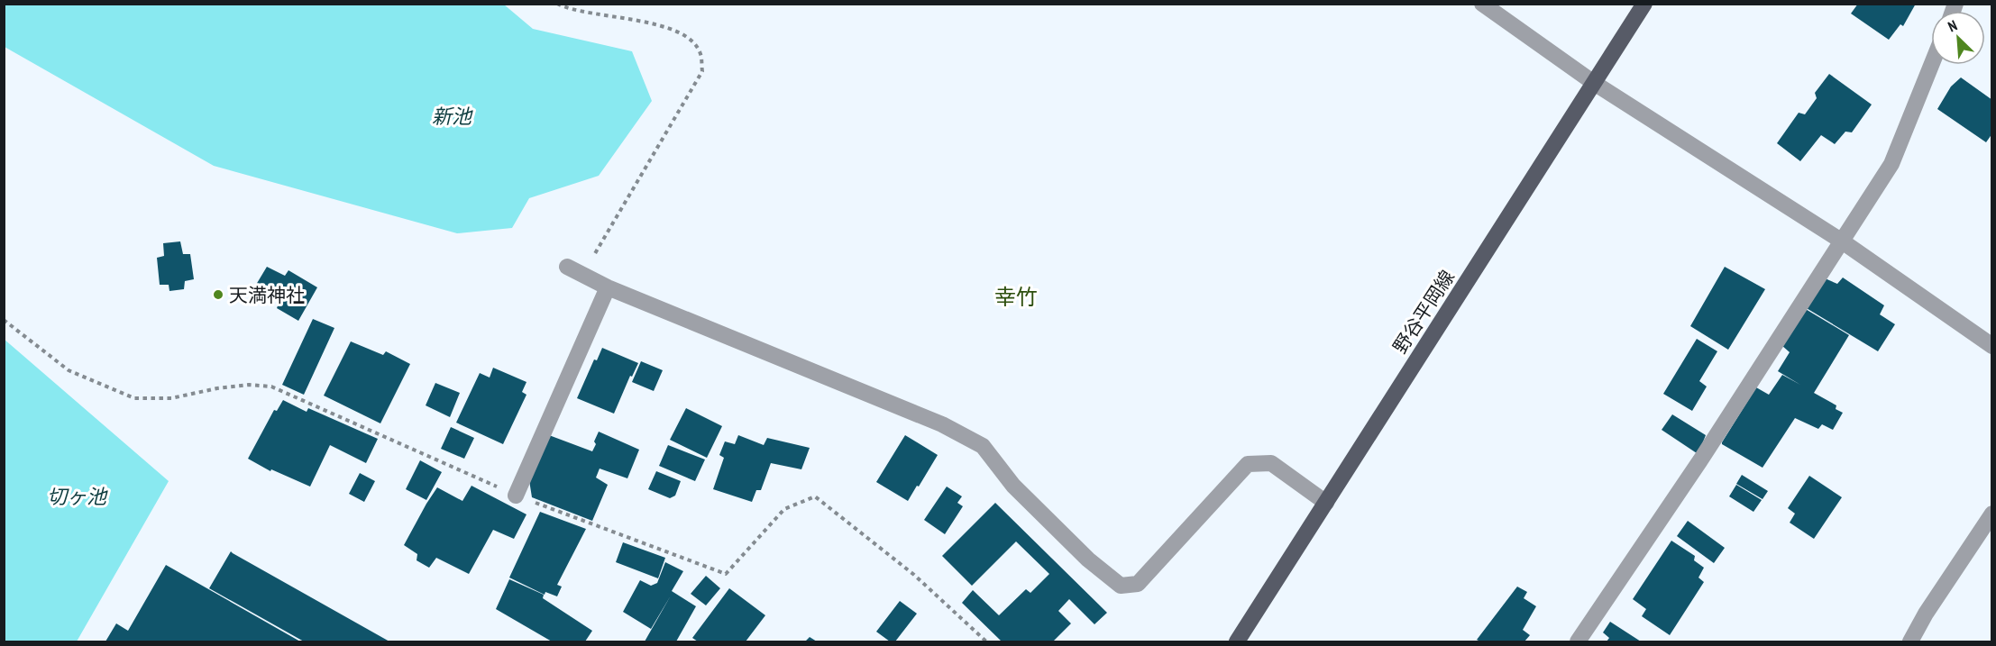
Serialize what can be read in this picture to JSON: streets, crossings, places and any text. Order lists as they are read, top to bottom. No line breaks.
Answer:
{"streets":{"main road":["野谷平岡線"]},"districts":["幸竹"],"water":["新池","切ヶ池"],"places":["天満神社"],"north":"top left"}
